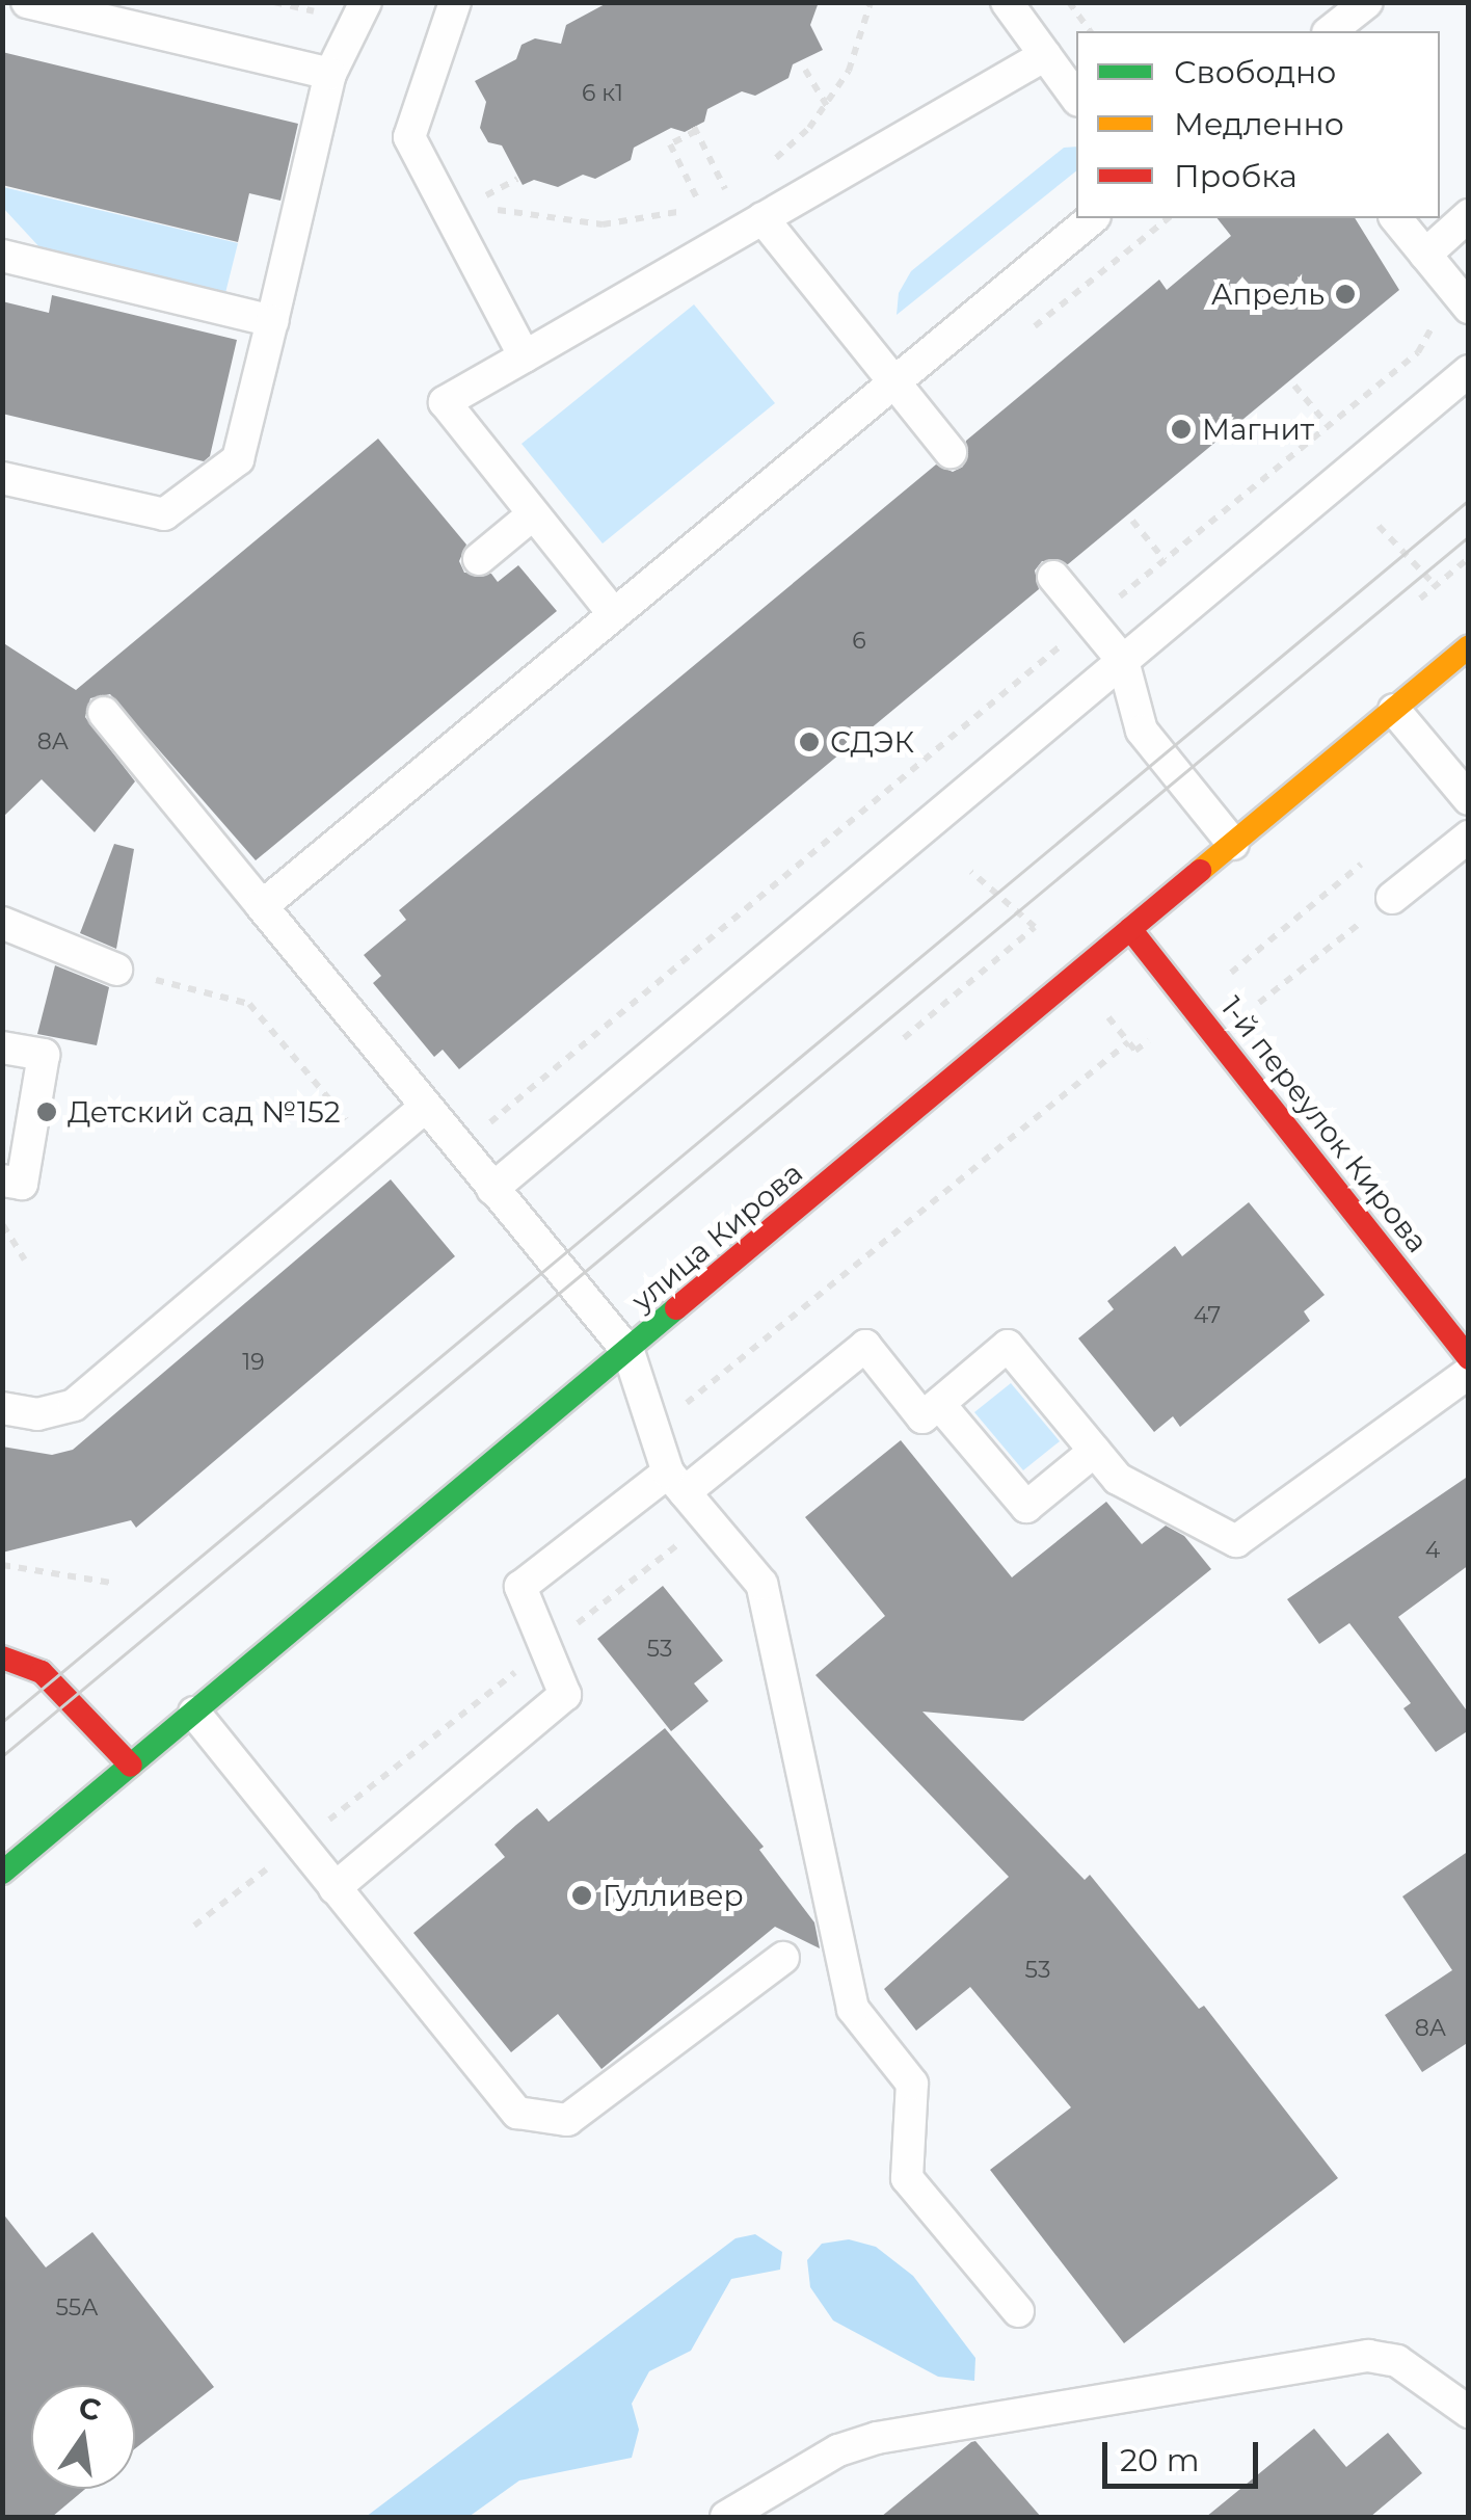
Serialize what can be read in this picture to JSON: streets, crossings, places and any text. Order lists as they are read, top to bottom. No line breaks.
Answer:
{"streets":{"main road":["1-й переулок Кирова","улица Кирова"]},"crossings":[["1-й переулок Кирова","улица Кирова"]],"places":["Апрель","Магнит","СДЭК","Детский сад №152","Гулливер"],"house_numbers":["6 к1","6","8А","47","19","4","53","53","8А","55А"],"legend":["Свободно","Медленно","Пробка"],"scale_bar":"20 m","north":"top"}
